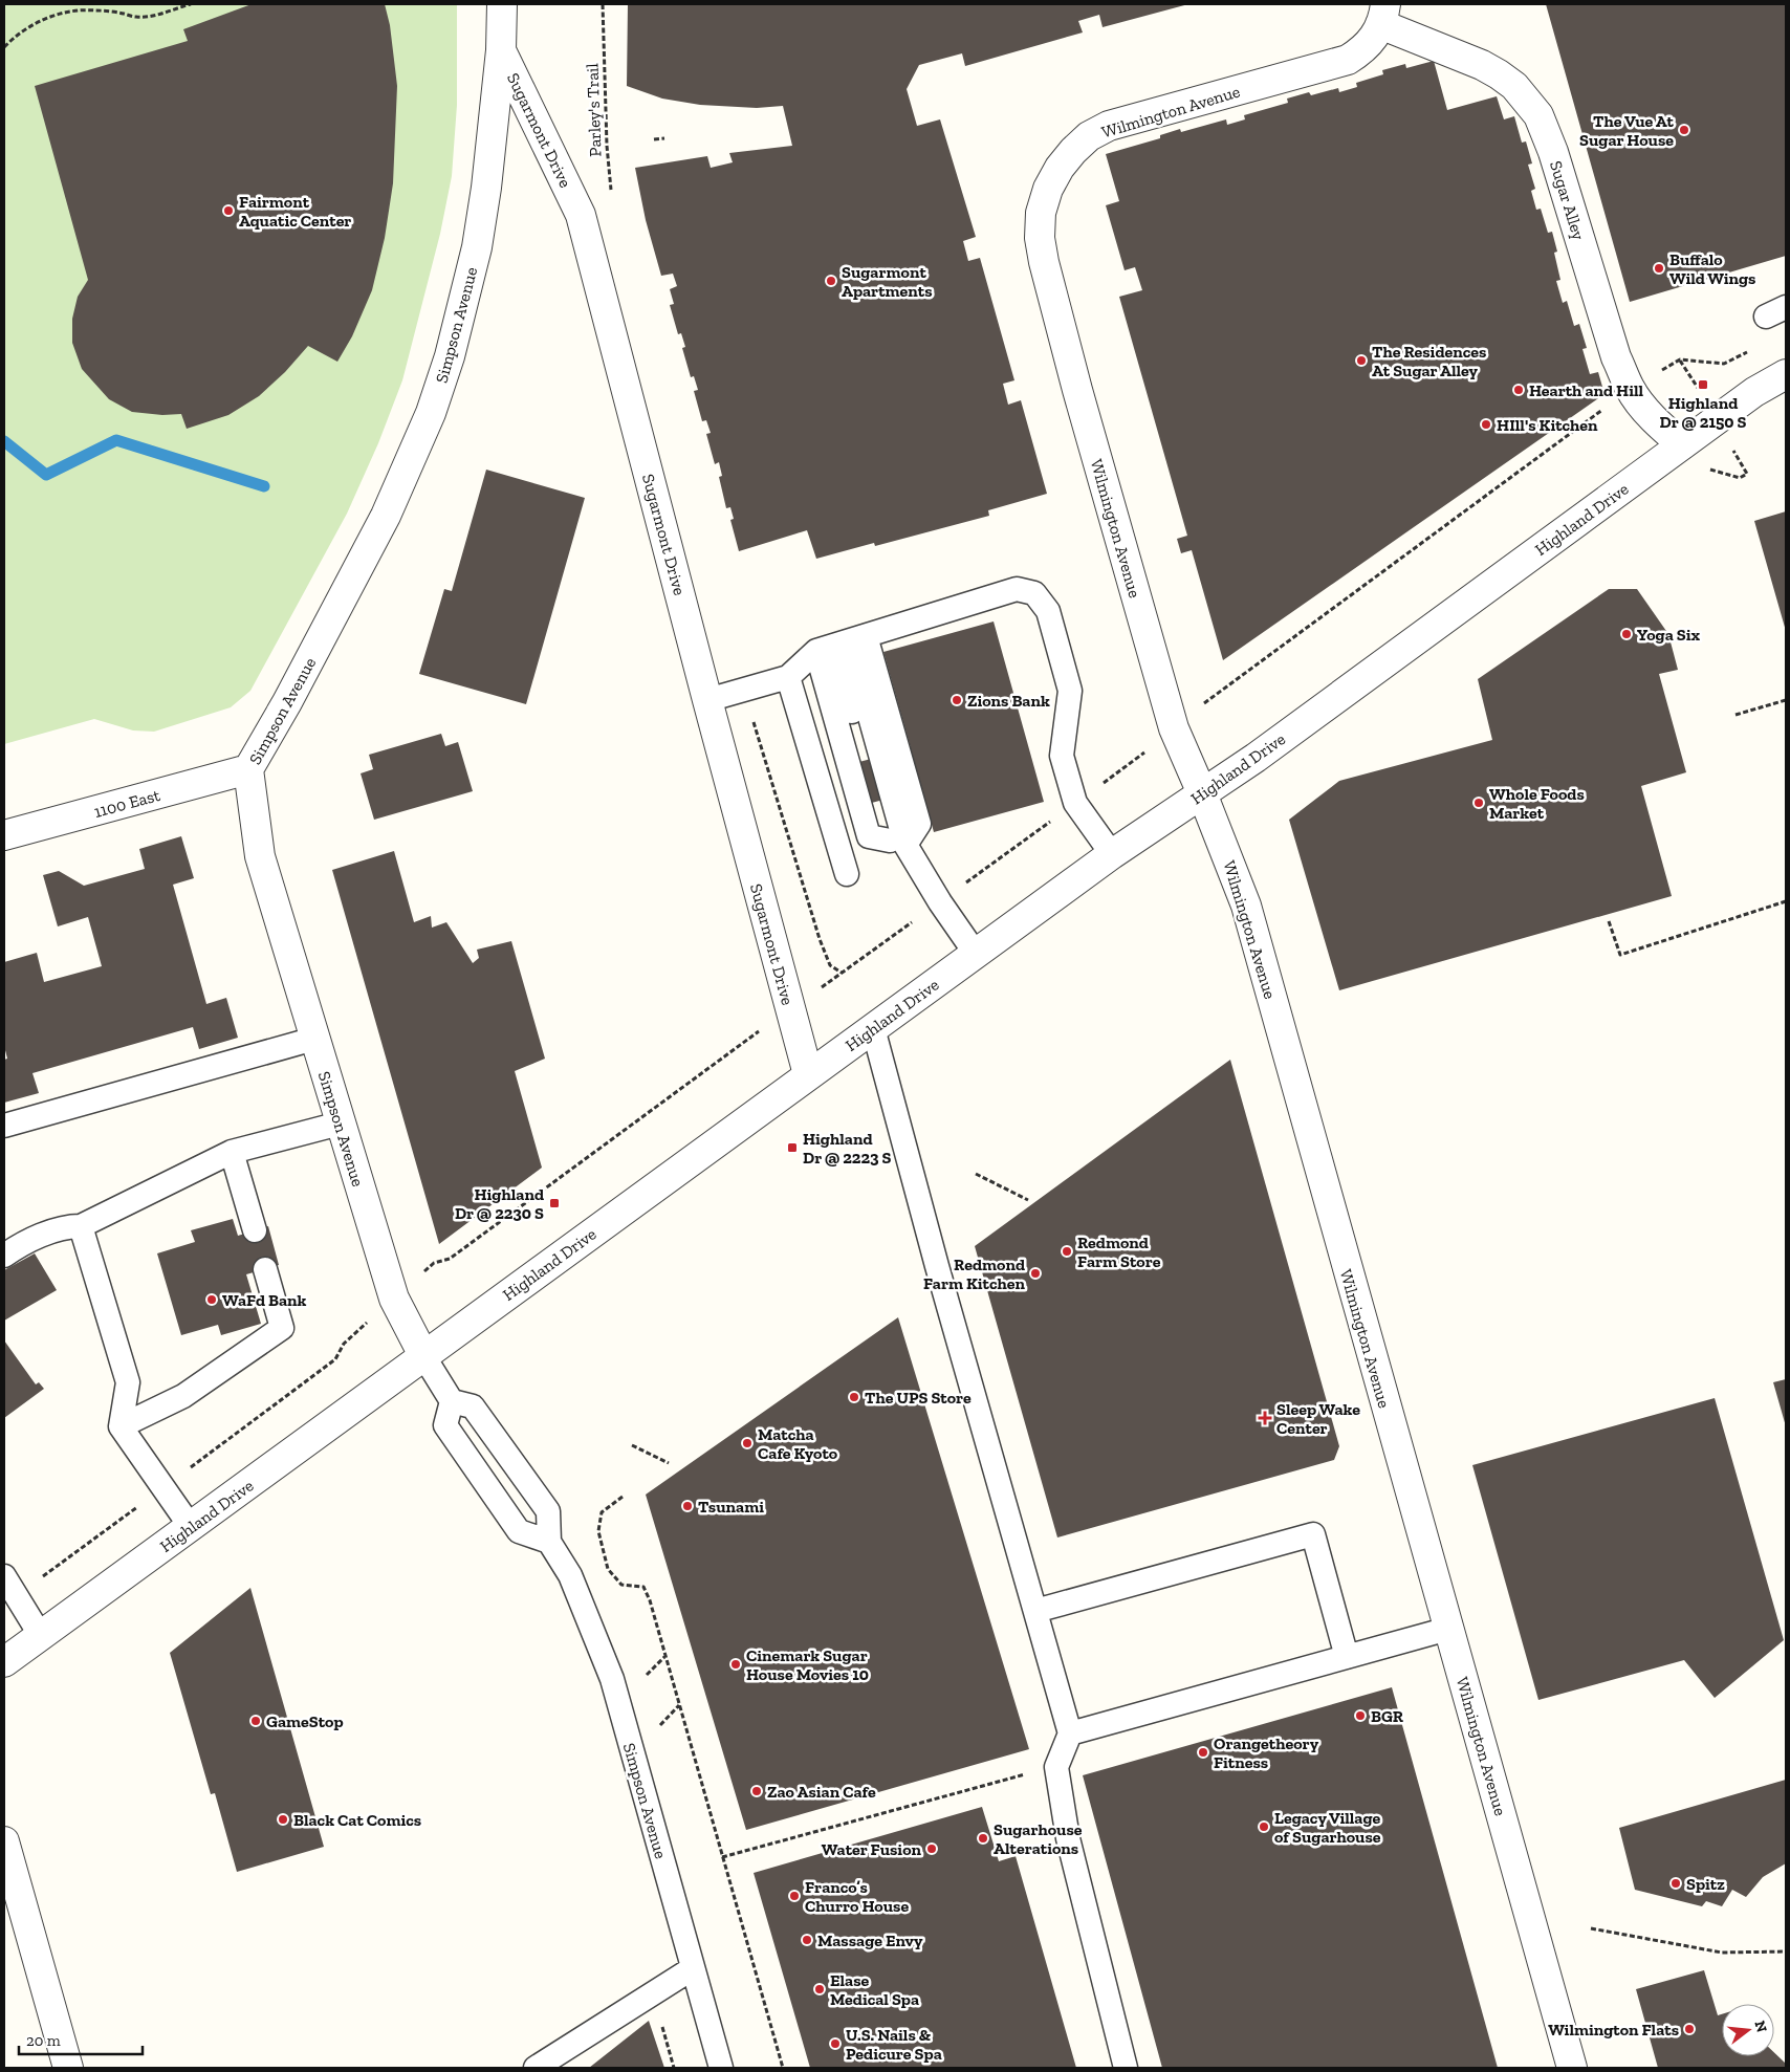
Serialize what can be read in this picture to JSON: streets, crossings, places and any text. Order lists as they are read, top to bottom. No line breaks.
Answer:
{"streets":{"street":["Wilmington Avenue","Sugarmont Drive","Sugar Alley","Simpson Avenue","Highland Drive","1100 East"],"path":["Parley's Trail"]},"crossings":[["Wilmington Avenue","Sugar Alley"],["Wilmington Avenue","Highland Drive"],["Sugarmont Drive","Simpson Avenue"],["Sugarmont Drive","Highland Drive"],["Sugar Alley","Highland Drive"],["Simpson Avenue","Highland Drive"],["Simpson Avenue","1100 East"]],"places":{"other":["The Vue At Sugar House","Fairmont Aquatic Center","Buffalo Wild Wings","Sugarmont Apartments","The Residences At Sugar Alley","Hearth and Hill","HIll's Kitchen","Yoga Six","Zions Bank","Whole Foods Market","Redmond Farm Store","Redmond Farm Kitchen","WaFd Bank","The UPS Store","Matcha Cafe Kyoto","Tsunami","Cinemark Sugar House Movies 10","BGR","GameStop","Orangetheory Fitness","Zao Asian Cafe","Black Cat Comics","Legacy Village of Sugarhouse","Sugarhouse Alterations","Water Fusion","Spitz","Franco’s Churro House","Massage Envy","Elase Medical Spa","Wilmington Flats","U.S. Nails & Pedicure Spa"],"transit":["Highland Dr @ 2150 S","Highland Dr @ 2223 S","Highland Dr @ 2230 S"],"health":["Sleep Wake Center"]},"scale_bar":"20 m","north":"right"}
